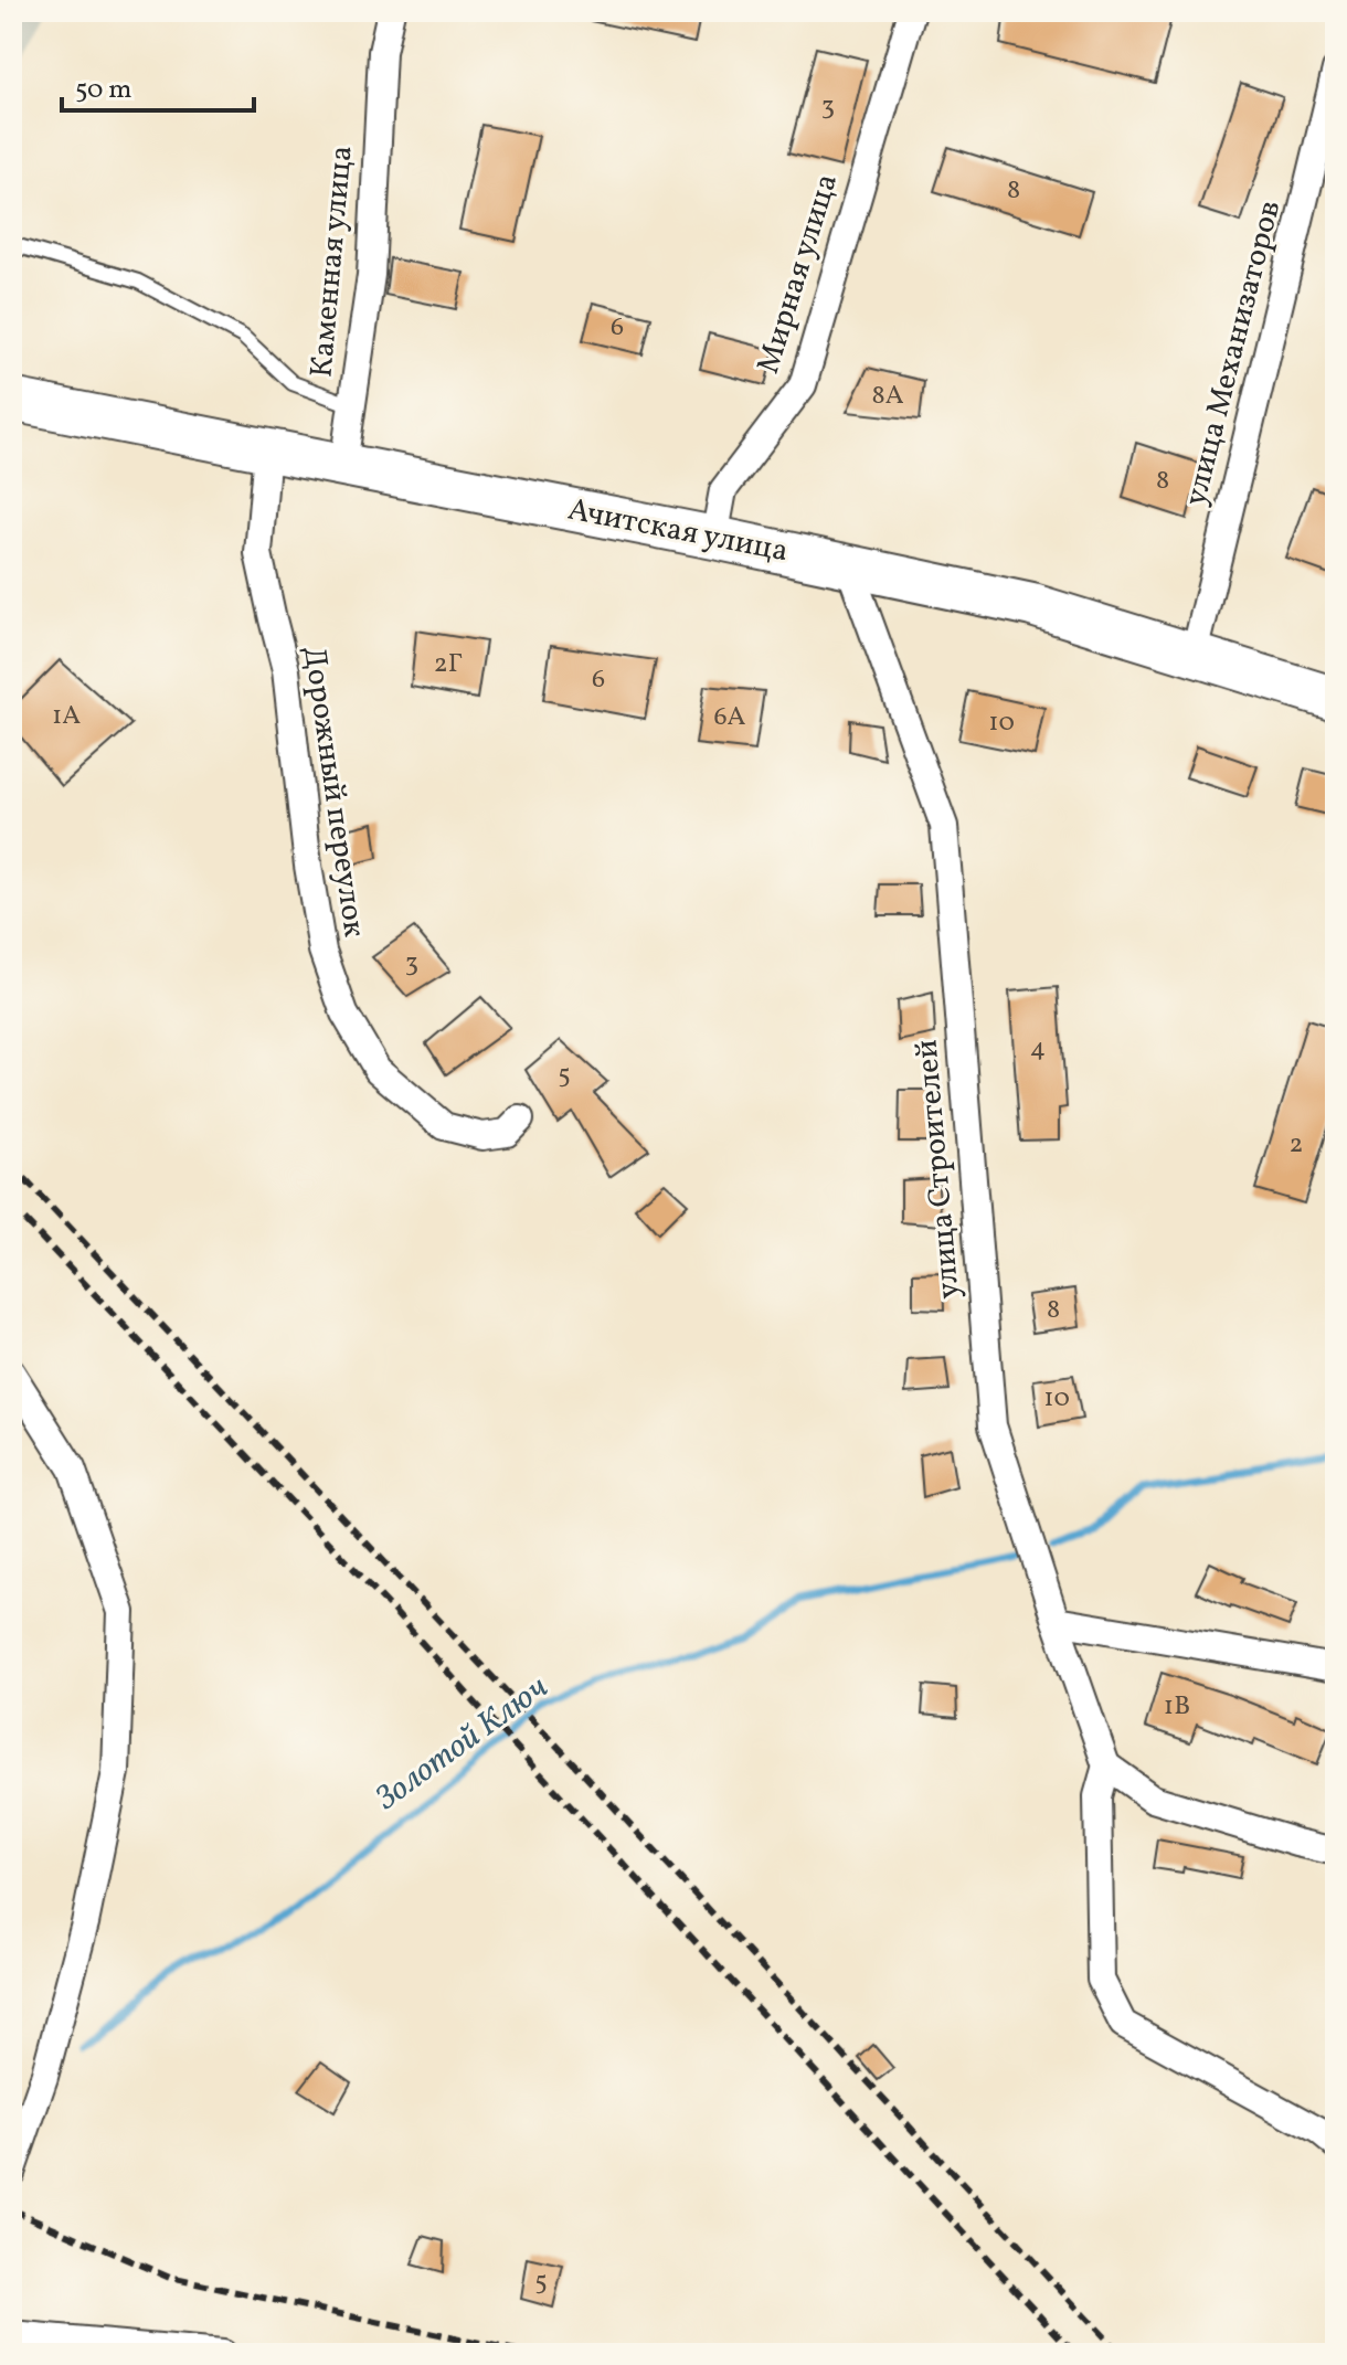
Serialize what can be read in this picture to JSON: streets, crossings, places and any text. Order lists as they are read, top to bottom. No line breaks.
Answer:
{"streets":{"main road":["Ачитская улица"],"street":["Каменная улица","Мирная улица","улица Механизаторов","Дорожный переулок","улица Строителей"]},"crossings":[["Каменная улица","Ачитская улица"],["Мирная улица","Ачитская улица"],["улица Механизаторов","Ачитская улица"],["Ачитская улица","Дорожный переулок"],["Ачитская улица","улица Строителей"]],"water":["Золотой Ключ"],"house_numbers":["3","8","6","8А","8","2Г","6","1А","6А","10","3","4","5","2","8","10","1В","5"],"scale_bar":"50 m"}
